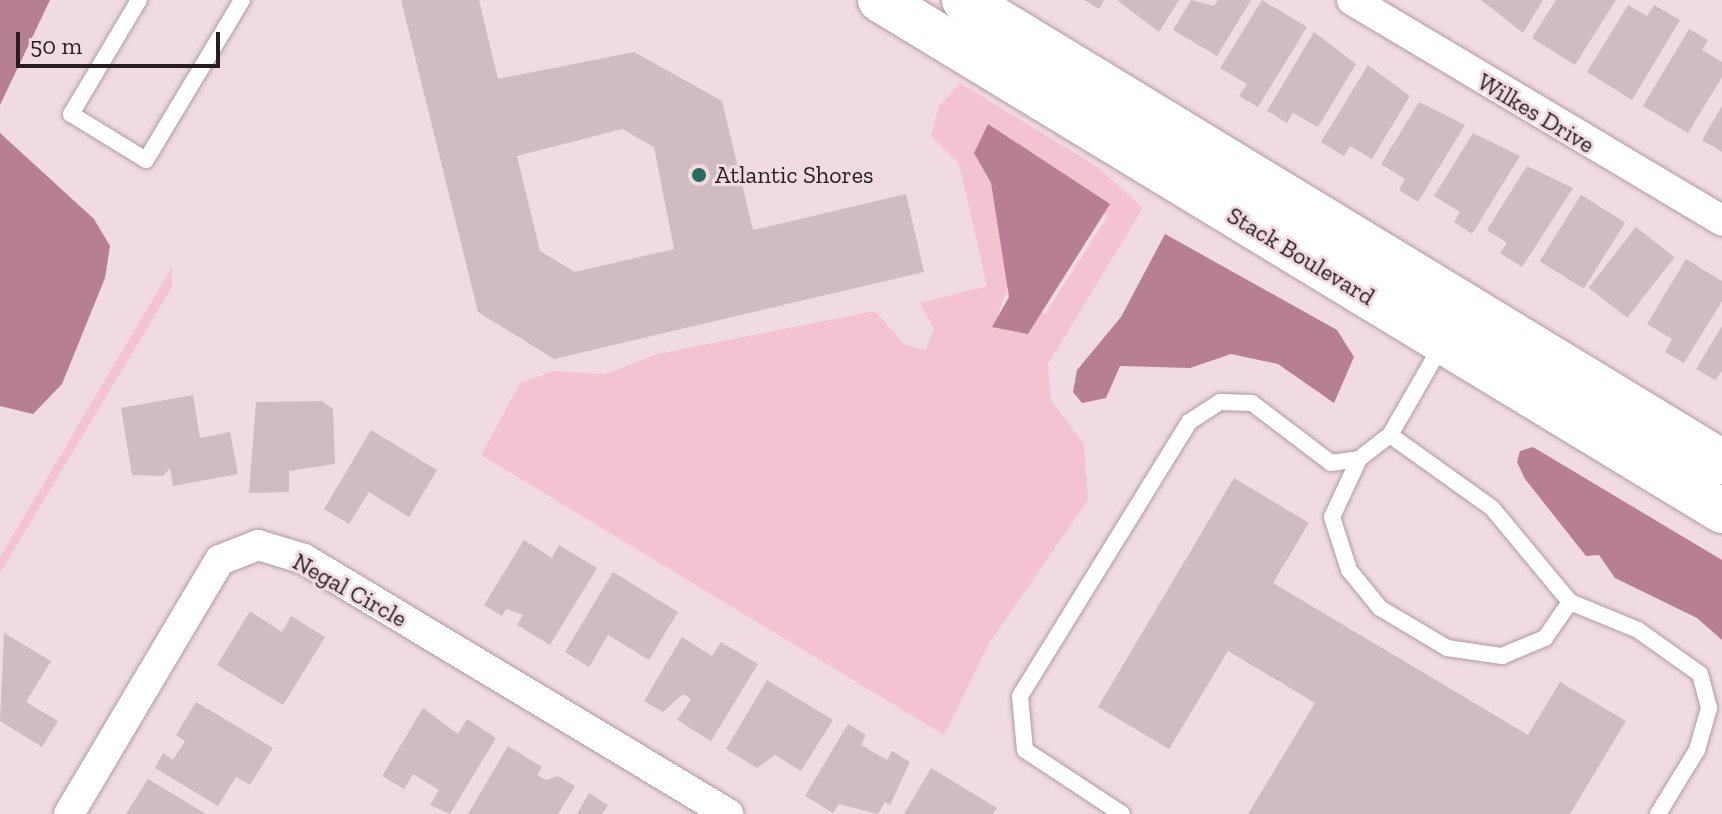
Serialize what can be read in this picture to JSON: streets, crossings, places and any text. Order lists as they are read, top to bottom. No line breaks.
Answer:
{"streets":{"street":["Wilkes Drive","Stack Boulevard","Negal Circle"]},"places":["Atlantic Shores"],"scale_bar":"50 m"}
